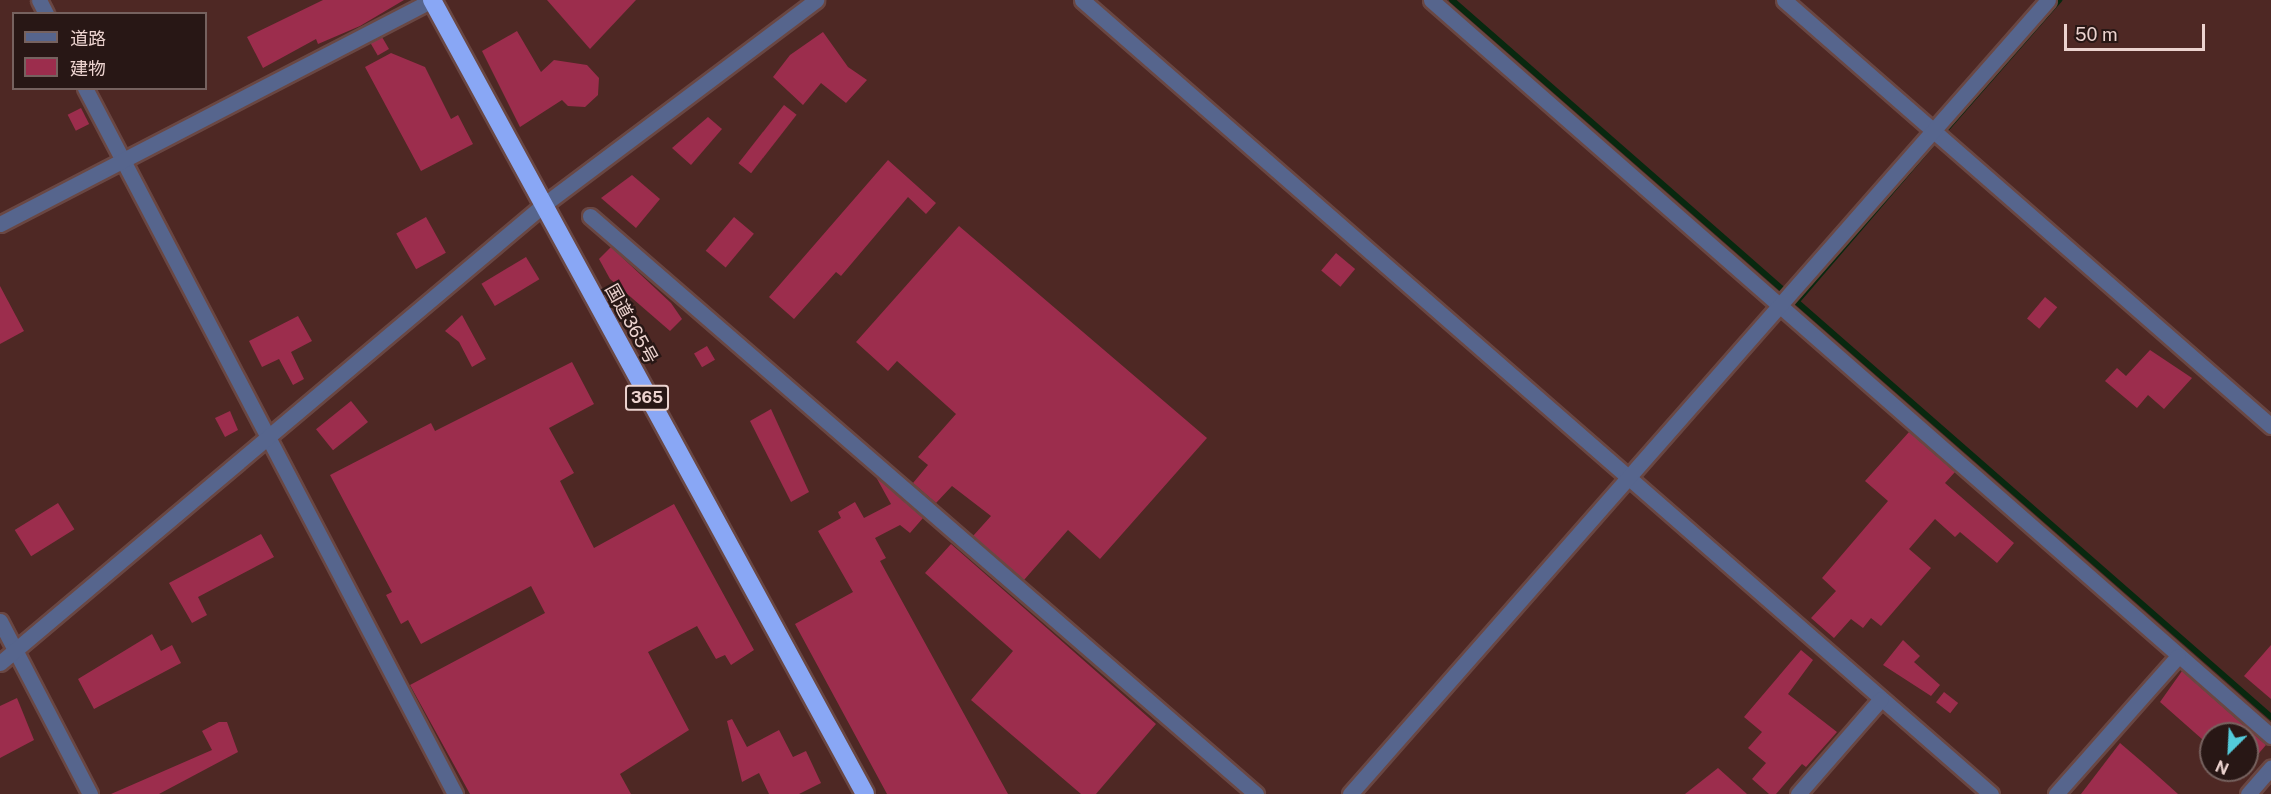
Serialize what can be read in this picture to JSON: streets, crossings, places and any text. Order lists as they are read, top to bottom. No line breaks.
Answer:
{"streets":{"highway":["国道365号","365"]},"legend":["道路","建物"],"scale_bar":"50 m","north":"bottom left"}
